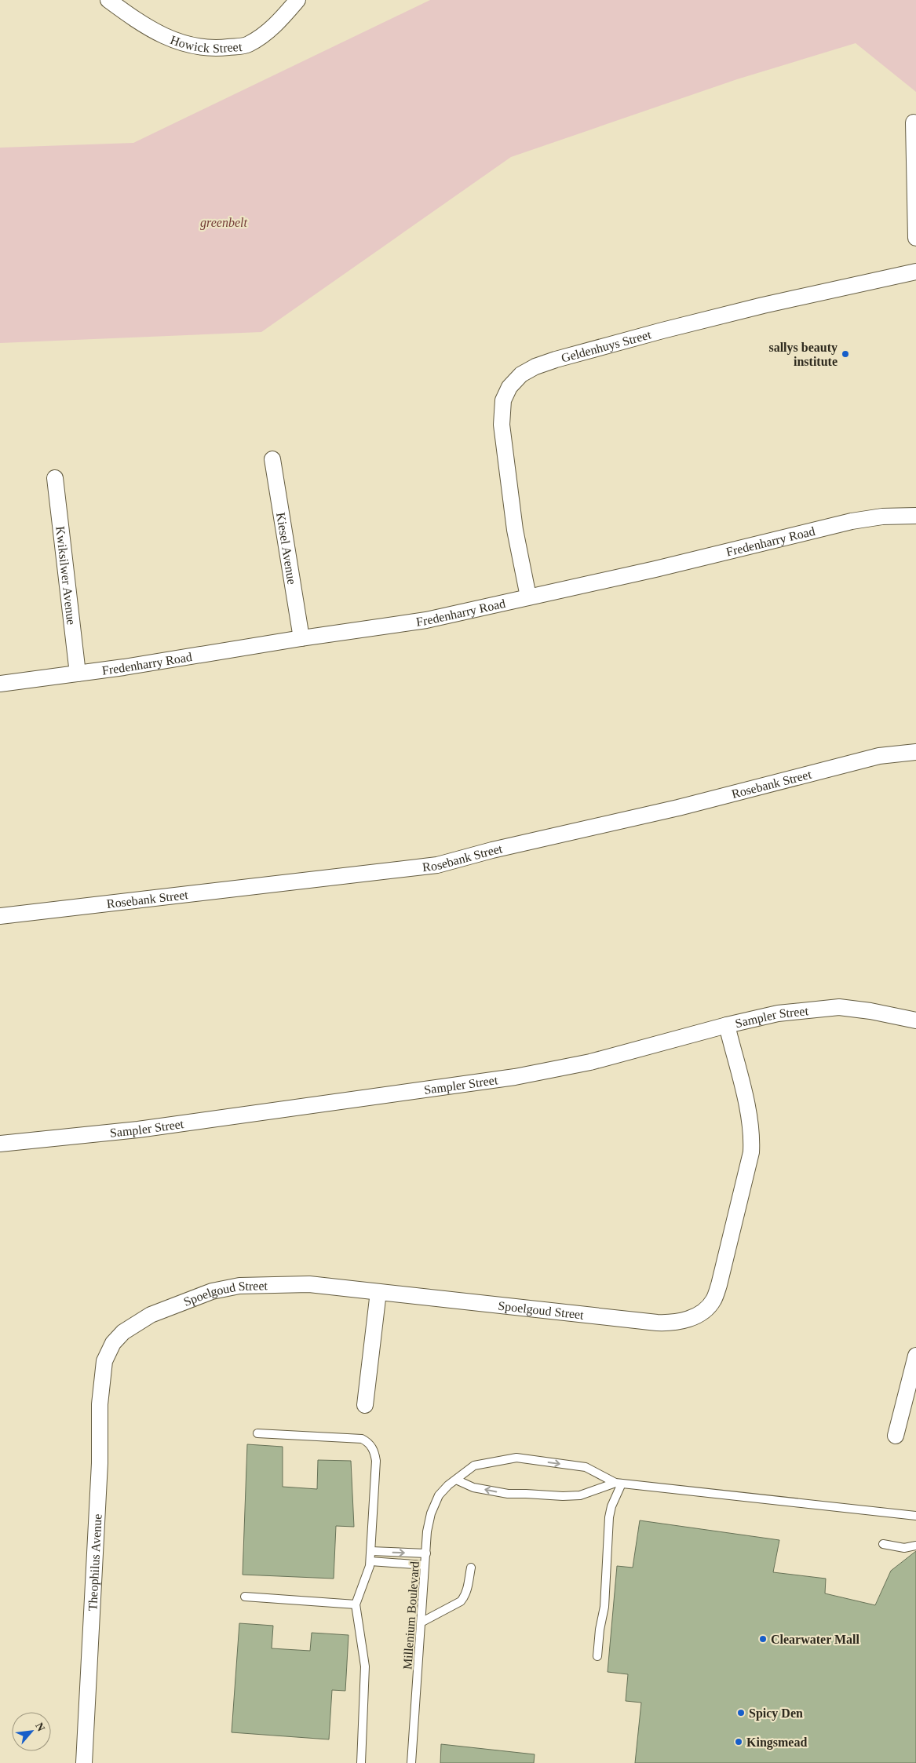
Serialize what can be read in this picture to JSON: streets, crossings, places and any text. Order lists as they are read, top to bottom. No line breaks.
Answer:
{"streets":{"street":["Howick Street","Geldenhuys Street","Fredenharry Road","Kiesel Avenue","Kwiksilwer Avenue","Rosebank Street","Sampler Street","Spoelgoud Street","Theophilus Avenue"],"lane":["Millenium Boulevard"]},"crossings":[["Geldenhuys Street","Fredenharry Road"],["Fredenharry Road","Kiesel Avenue"],["Fredenharry Road","Kwiksilwer Avenue"],["Sampler Street","Spoelgoud Street"],["Spoelgoud Street","Theophilus Avenue"]],"parks":["greenbelt"],"places":["sallys beauty institute","Clearwater Mall","Spicy Den","Kingsmead"],"north":"top right"}
